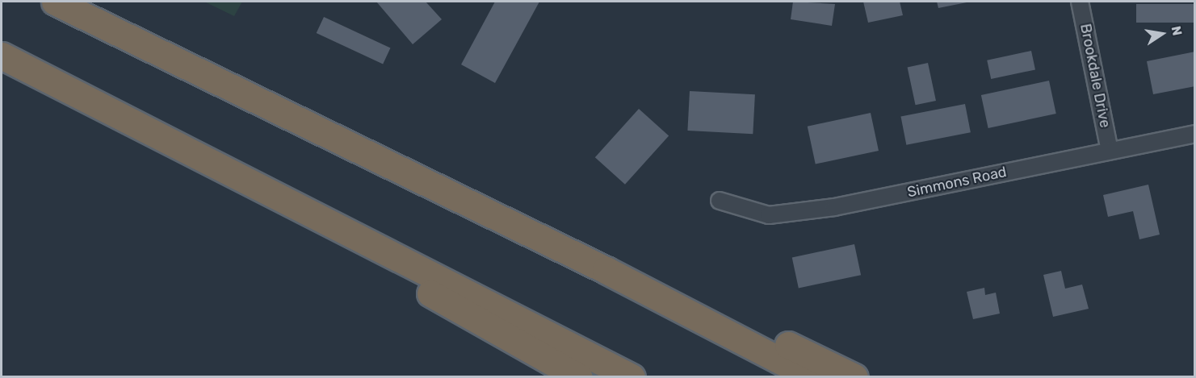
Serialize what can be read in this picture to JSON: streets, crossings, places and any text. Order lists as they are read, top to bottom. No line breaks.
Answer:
{"streets":{"street":["Brookdale Drive","Simmons Road"]},"crossings":[["Brookdale Drive","Simmons Road"]],"north":"right"}
